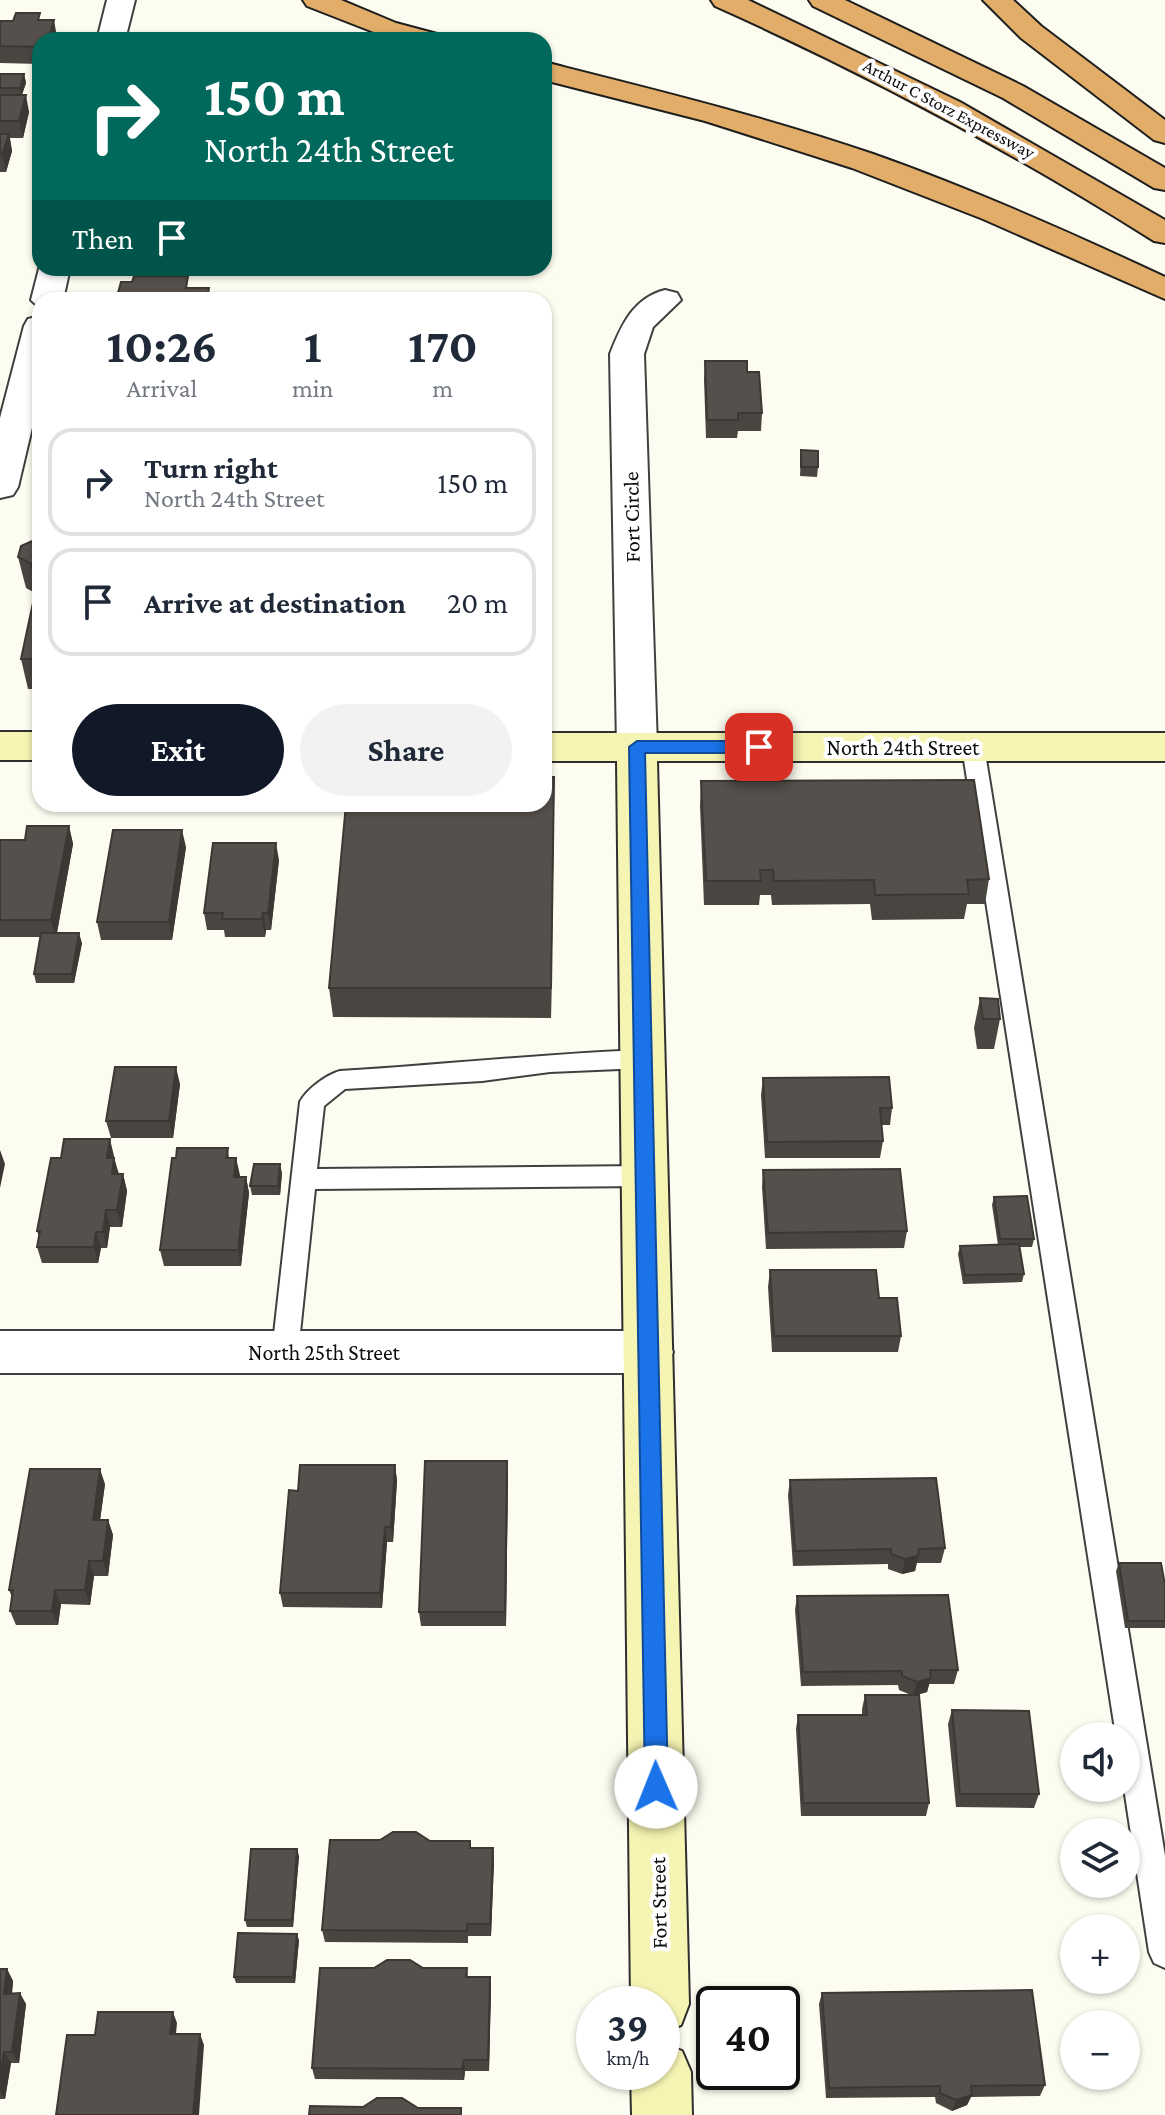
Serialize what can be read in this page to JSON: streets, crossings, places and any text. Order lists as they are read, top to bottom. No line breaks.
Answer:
{"streets":{"highway":["Arthur C Storz Expressway"],"street":["Fort Circle","North 24th Street","North 25th Street","Fort Street"]},"crossings":[["Fort Circle","North 24th Street"],["Fort Circle","Fort Street"],["North 24th Street","Fort Street"],["North 25th Street","Fort Street"]],"page":{"turn":["150 m","North 24th Street"],"then":"Then","eta":["10:26","Arrival","1","min","170","m"],"list":[{"name":"Turn right","note":"North 24th Street","value":"150 m"},{"name":"Arrive at destination","value":"20 m"}],"buttons":["Exit","Share"],"map_buttons":["+","−"],"speed":"39 km/h","limit":"40"}}
